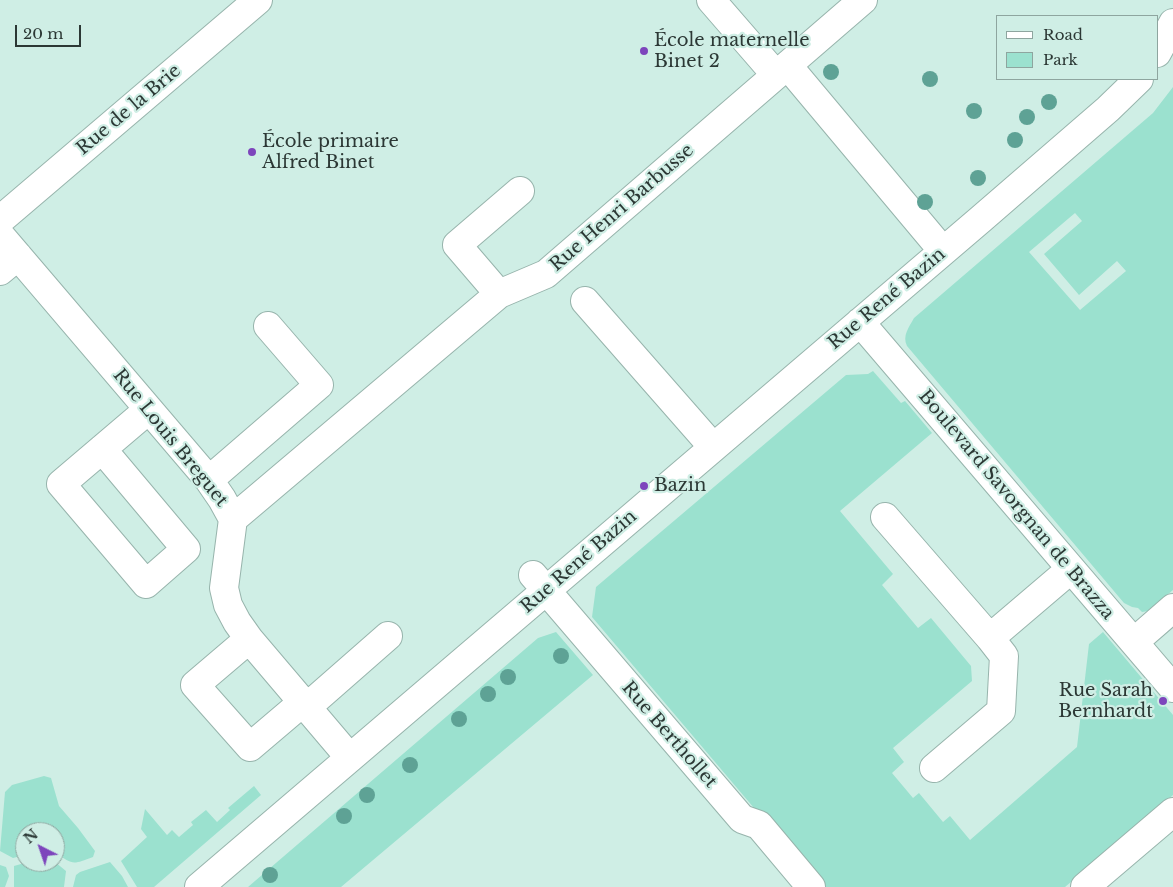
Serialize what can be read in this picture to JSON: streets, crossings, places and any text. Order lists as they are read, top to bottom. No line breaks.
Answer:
{"streets":{"street":["Rue de la Brie","Rue Henri Barbusse","Rue René Bazin","Rue Louis Breguet","Boulevard Savorgnan de Brazza","Rue Berthollet"]},"crossings":[["Rue Henri Barbusse","Rue Louis Breguet"],["Rue René Bazin","Rue Louis Breguet"],["Rue René Bazin","Boulevard Savorgnan de Brazza"],["Rue René Bazin","Rue Berthollet"]],"places":["École maternelle Binet 2","École primaire Alfred Binet","Bazin","Rue Sarah Bernhardt"],"legend":["Road","Park"],"scale_bar":"20 m","north":"top left"}
